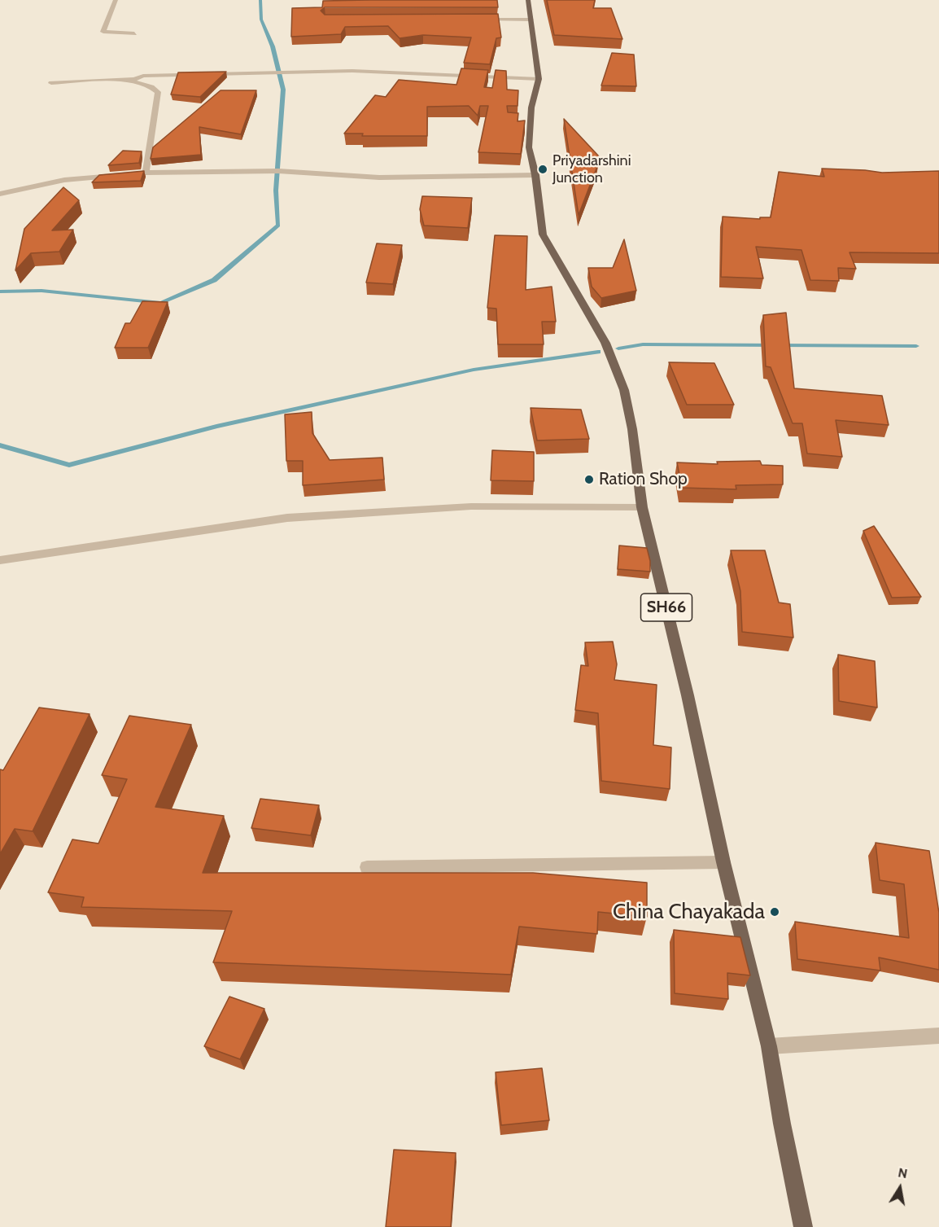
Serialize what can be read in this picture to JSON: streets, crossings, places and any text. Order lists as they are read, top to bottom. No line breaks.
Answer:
{"streets":{"main road":["SH66"]},"places":["Priyadarshini Junction","Ration Shop","China Chayakada"],"north":"top"}
